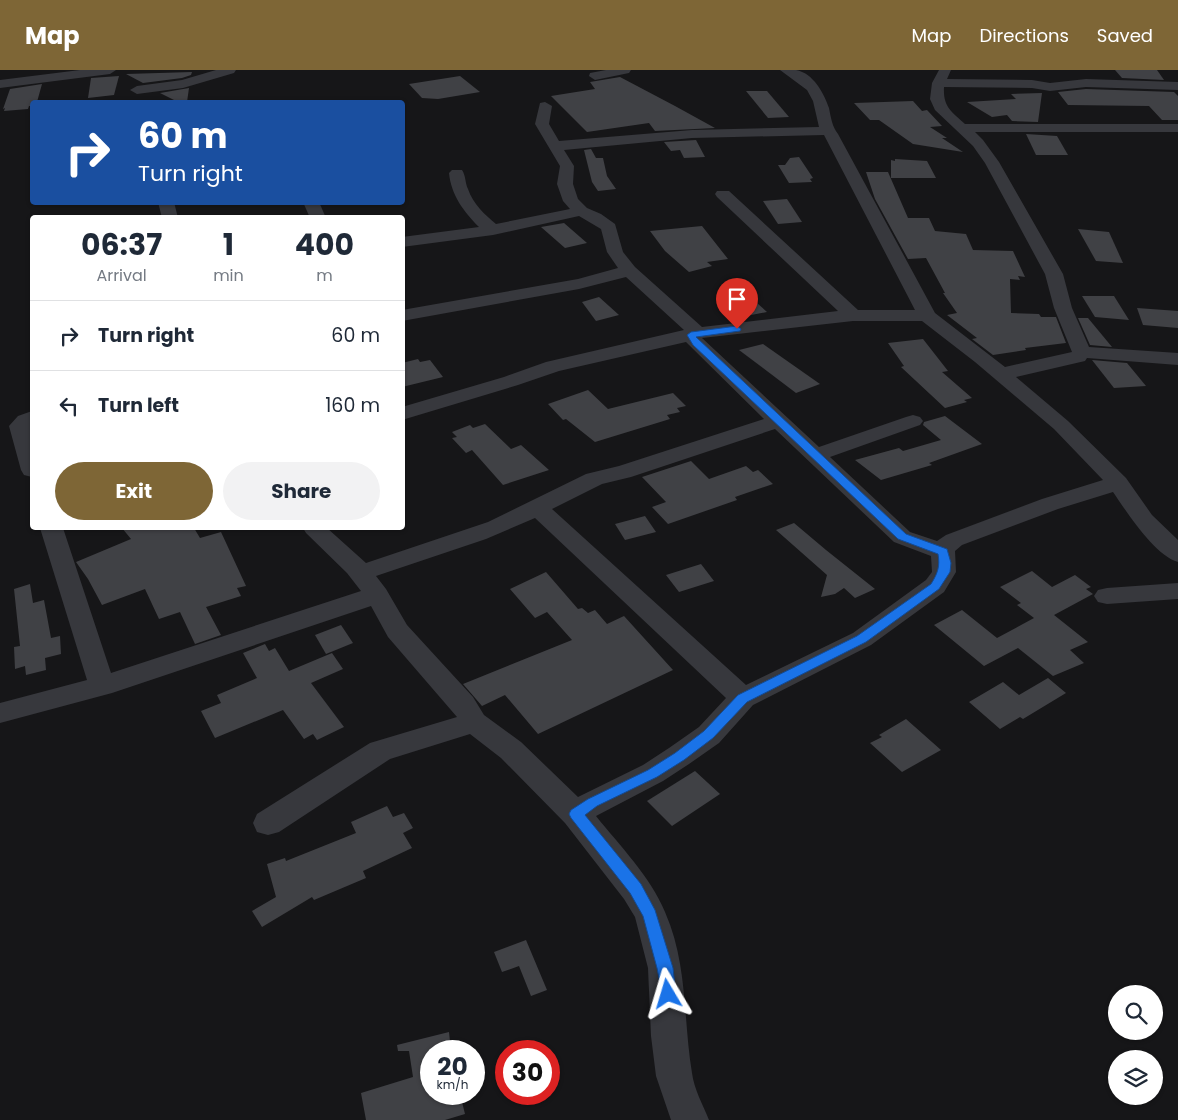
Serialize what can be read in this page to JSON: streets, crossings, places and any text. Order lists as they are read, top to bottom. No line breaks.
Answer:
{"page":{"header":"Map","nav":["Map","Directions","Saved"],"turn":["60 m","Turn right"],"eta":["06:37","Arrival","1","min","400","m"],"list":[{"name":"Turn right","value":"60 m"},{"name":"Turn left","value":"160 m"}],"buttons":["Exit","Share"],"speed":"20 km/h","limit":"30"}}
